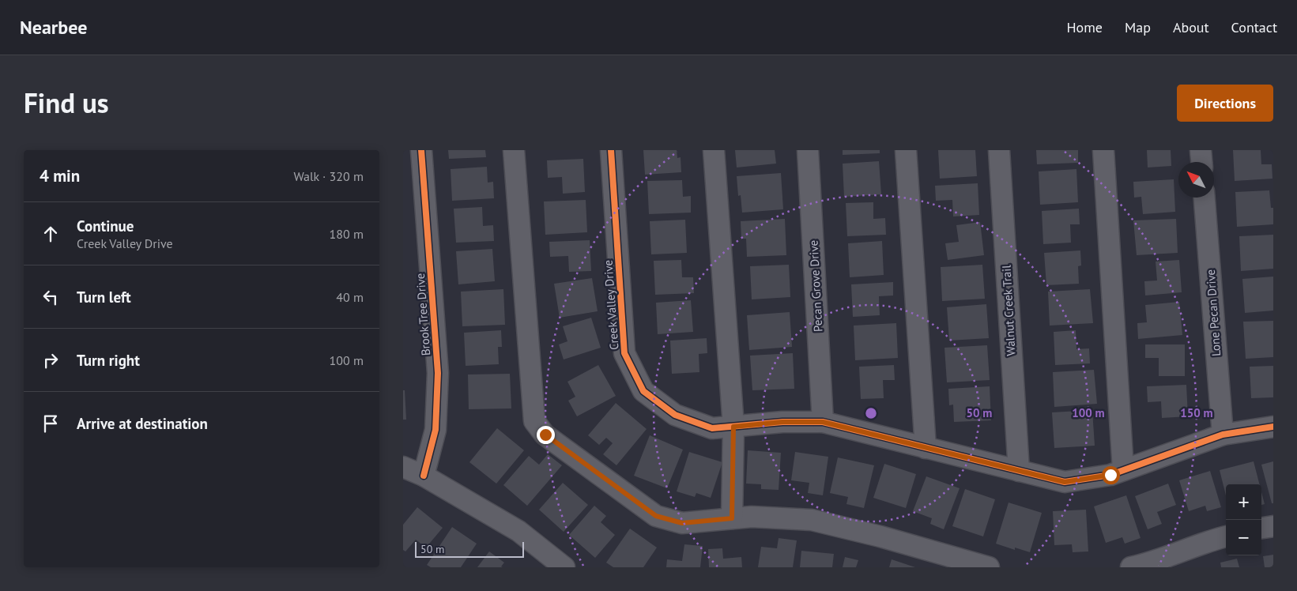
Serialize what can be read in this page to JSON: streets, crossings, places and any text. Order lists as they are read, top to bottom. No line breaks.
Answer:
{"streets":{"street":["Pecan Grove Drive","Creek Valley Drive","Walnut Creek Trail","Lone Pecan Drive","Brook Tree Drive"]},"crossings":[["Pecan Grove Drive","Creek Valley Drive"],["Creek Valley Drive","Walnut Creek Trail"],["Creek Valley Drive","Lone Pecan Drive"]],"scale_bar":"50 m","north":"top left","page":{"header":"Nearbee","nav":["Home","Map","About","Contact"],"title":"Find us","buttons":"Directions","heading":["4 min","Walk · 320 m"],"list":[["Continue","Creek Valley Drive","180 m"],["Turn left","40 m"],["Turn right","100 m"],"Arrive at destination"],"map_buttons":["+","−"],"scale":"50 m"},"rings":["50 m","100 m","150 m"]}
